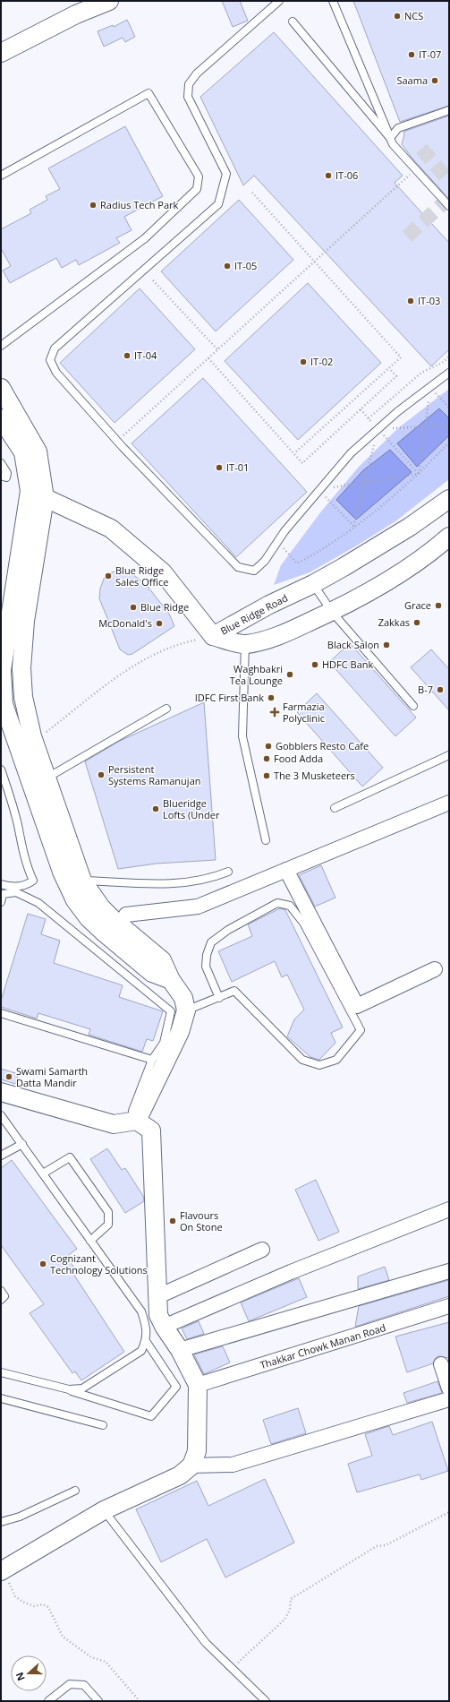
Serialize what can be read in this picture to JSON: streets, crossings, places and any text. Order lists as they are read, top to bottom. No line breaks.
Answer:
{"streets":{"street":["Blue Ridge Road","Thakkar Chowk Manan Road"]},"places":{"other":["NCS","IT-07","Saama","IT-06","Radius Tech Park","IT-05","IT-03","IT-04","IT-02","IT-01","Blue Ridge Sales Office","Grace","Blue Ridge","Zakkas","McDonald's","Black Salon","HDFC Bank","Waghbakri Tea Lounge","B-7","IDFC First Bank","Gobblers Resto Cafe","Food Adda","Persistent Systems Ramanujan","The 3 Musketeers","Blueridge Lofts (Under","Swami Samarth Datta Mandir","Flavours On Stone","Cognizant Technology Solutions"],"health":["Farmazia Polyclinic"]},"north":"left"}
